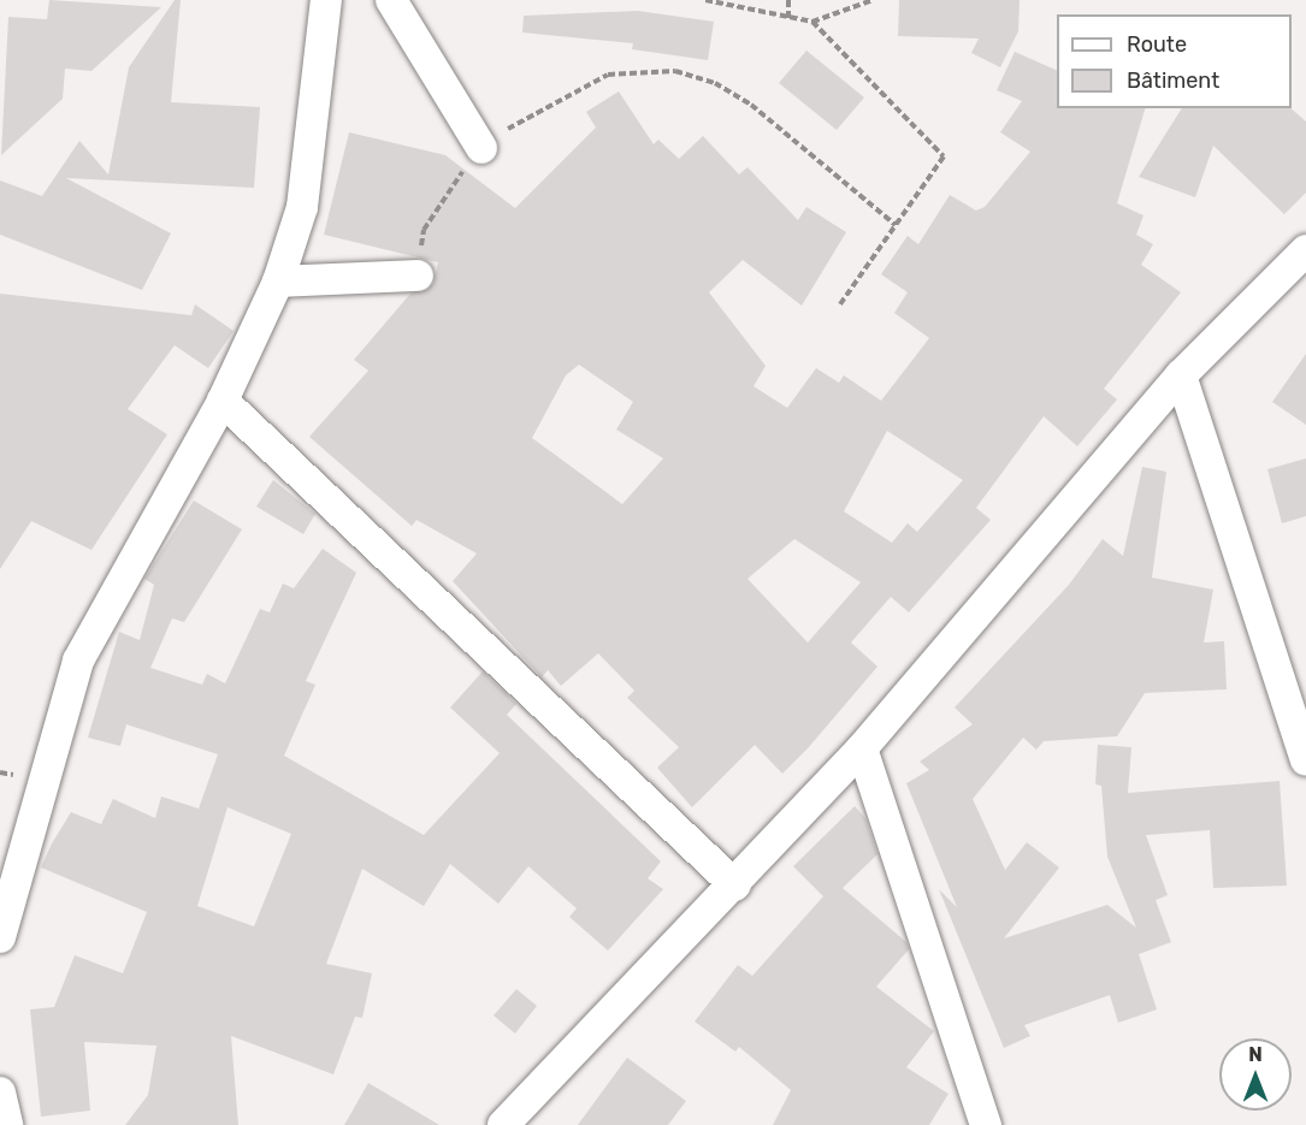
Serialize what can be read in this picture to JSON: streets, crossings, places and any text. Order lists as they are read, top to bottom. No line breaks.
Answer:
{"legend":["Route","Bâtiment"],"north":"top"}
